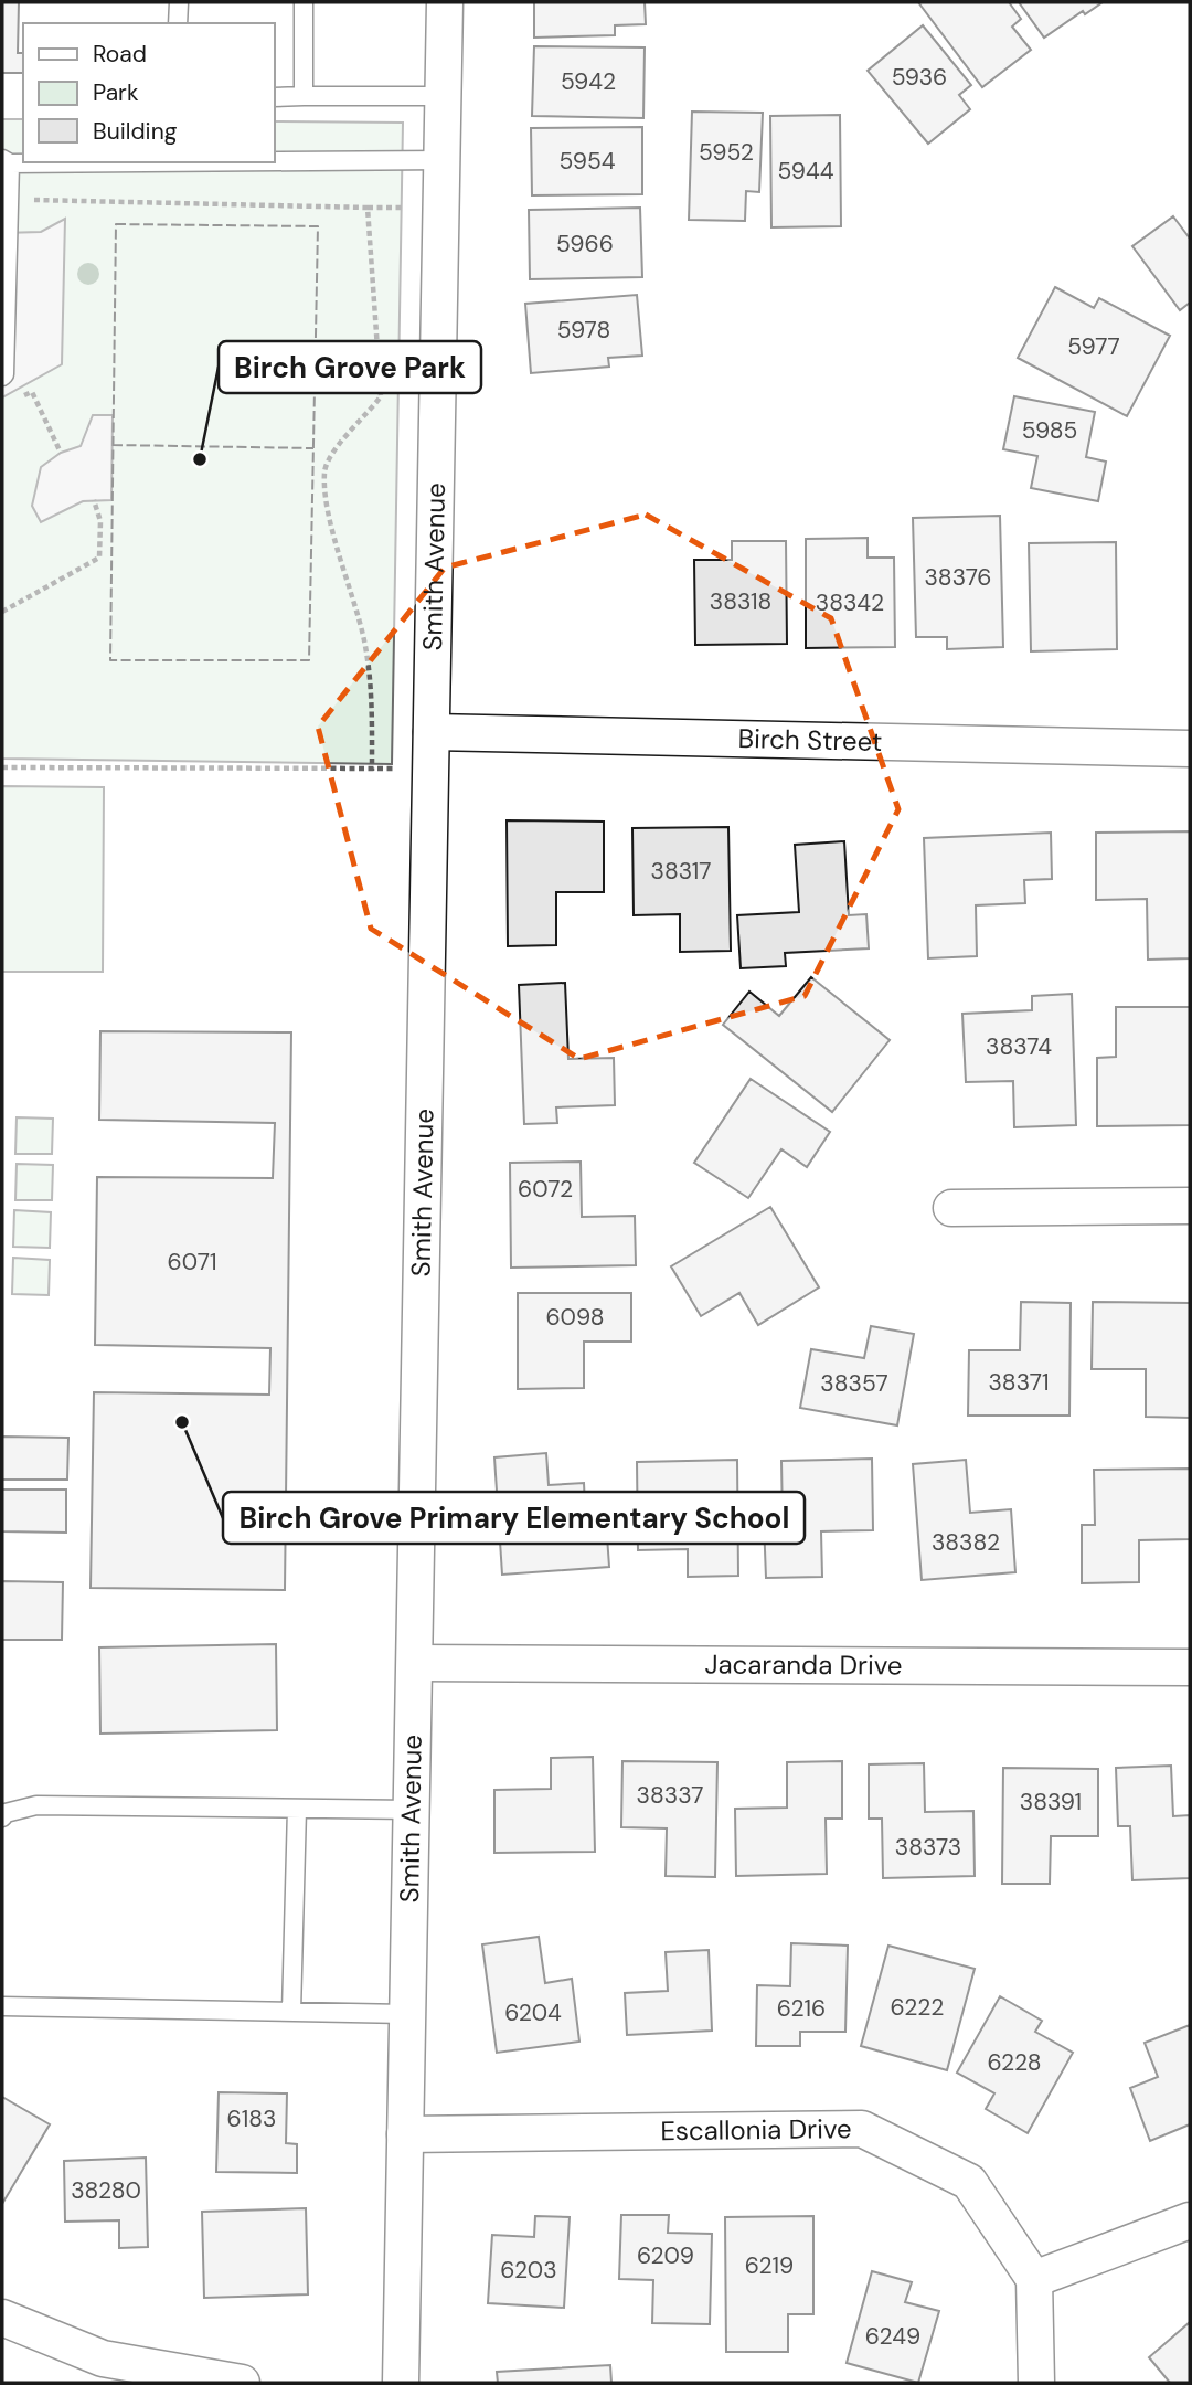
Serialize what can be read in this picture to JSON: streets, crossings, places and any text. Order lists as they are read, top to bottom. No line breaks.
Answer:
{"streets":{"street":["Smith Avenue","Birch Street","Jacaranda Drive","Escallonia Drive"]},"crossings":[["Smith Avenue","Birch Street"],["Smith Avenue","Jacaranda Drive"],["Smith Avenue","Escallonia Drive"]],"places":["Birch Grove Park","Birch Grove Primary Elementary School"],"house_numbers":["5936","5942","5952","5954","5944","5966","5978","5977","5985","38376","38318","38342","38317","38374","6072","6071","6098","38371","38357","38382","38337","38391","38373","6222","6216","6204","6228","6183","38280","6209","6219","6203","6249"],"legend":["Road","Park","Building"]}
